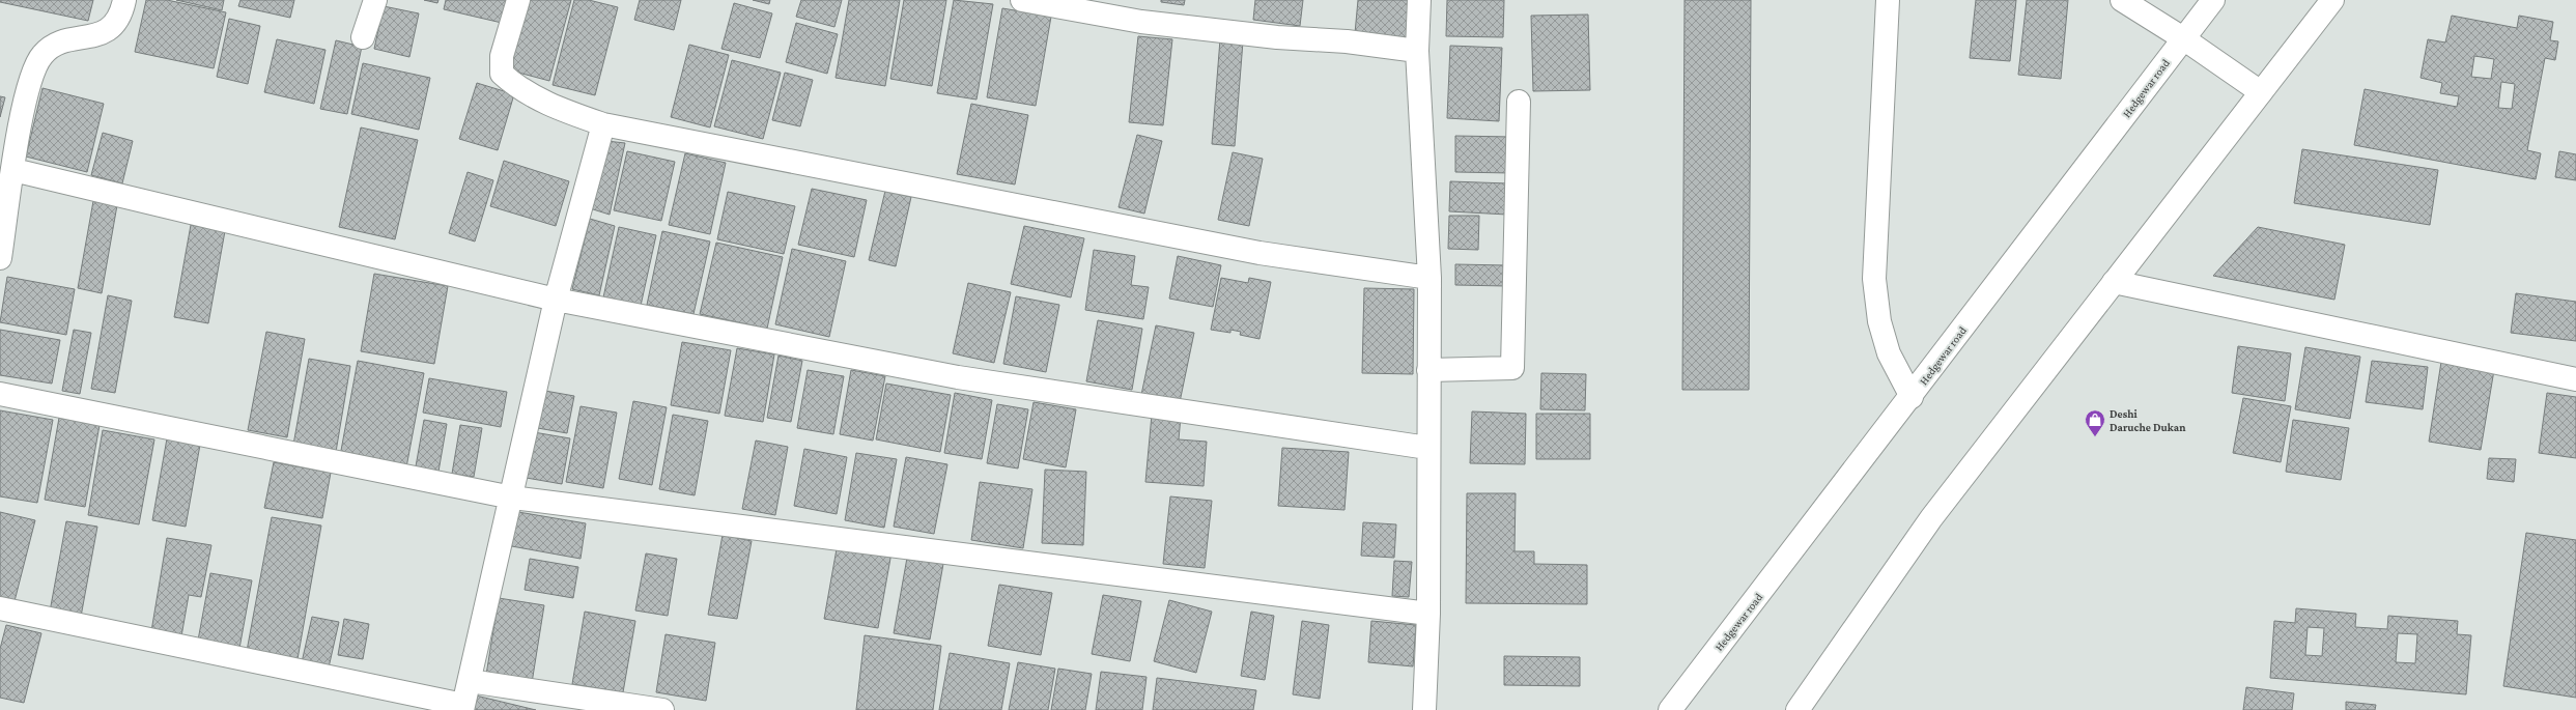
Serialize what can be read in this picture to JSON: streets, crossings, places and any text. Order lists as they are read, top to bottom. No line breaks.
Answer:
{"streets":{"street":["Hedgewar road"]},"places":{"shop":["Deshi Daruche Dukan"]}}
